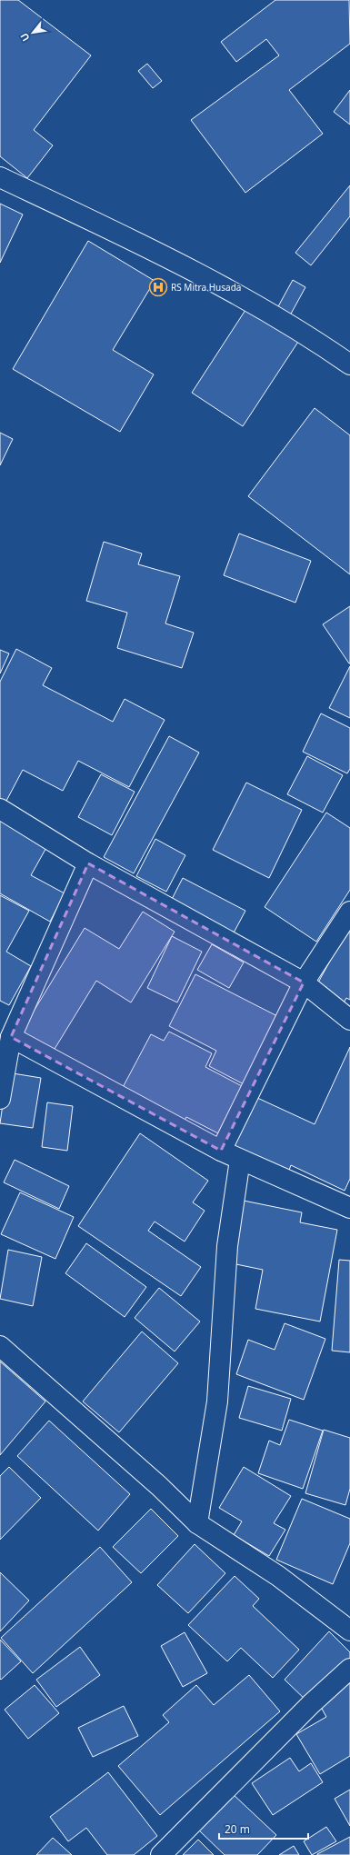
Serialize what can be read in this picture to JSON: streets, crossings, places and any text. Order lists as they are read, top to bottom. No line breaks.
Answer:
{"places":{"hospital":["RS Mitra Husada"]},"scale_bar":"20 m","north":"bottom left"}
